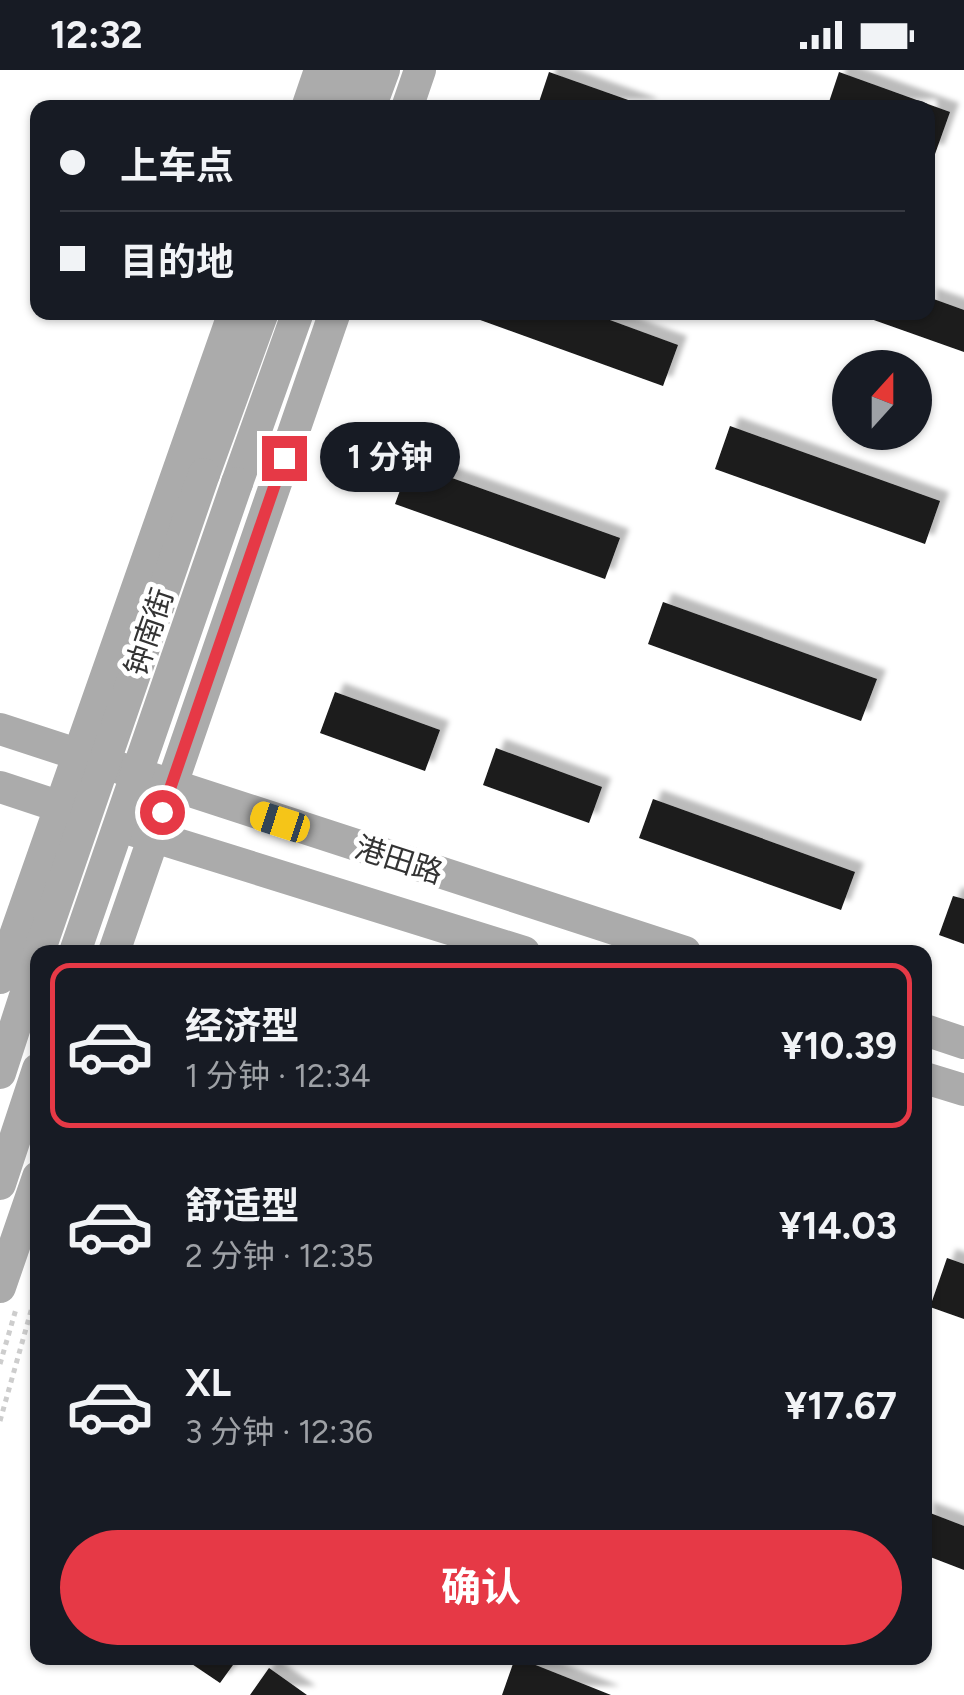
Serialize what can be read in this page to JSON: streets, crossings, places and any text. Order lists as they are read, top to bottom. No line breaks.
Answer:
{"streets":{"main road":["钟南街","港田路"]},"north":"top","page":{"status":"12:32","banner":["上车点","目的地"],"bubble":"1 分钟","list":[{"name":"经济型","note":"1 分钟 · 12:34","value":"¥10.39"},{"name":"舒适型","note":"2 分钟 · 12:35","value":"¥14.03"},{"name":"XL","note":"3 分钟 · 12:36","value":"¥17.67"}],"buttons":"确认"}}
